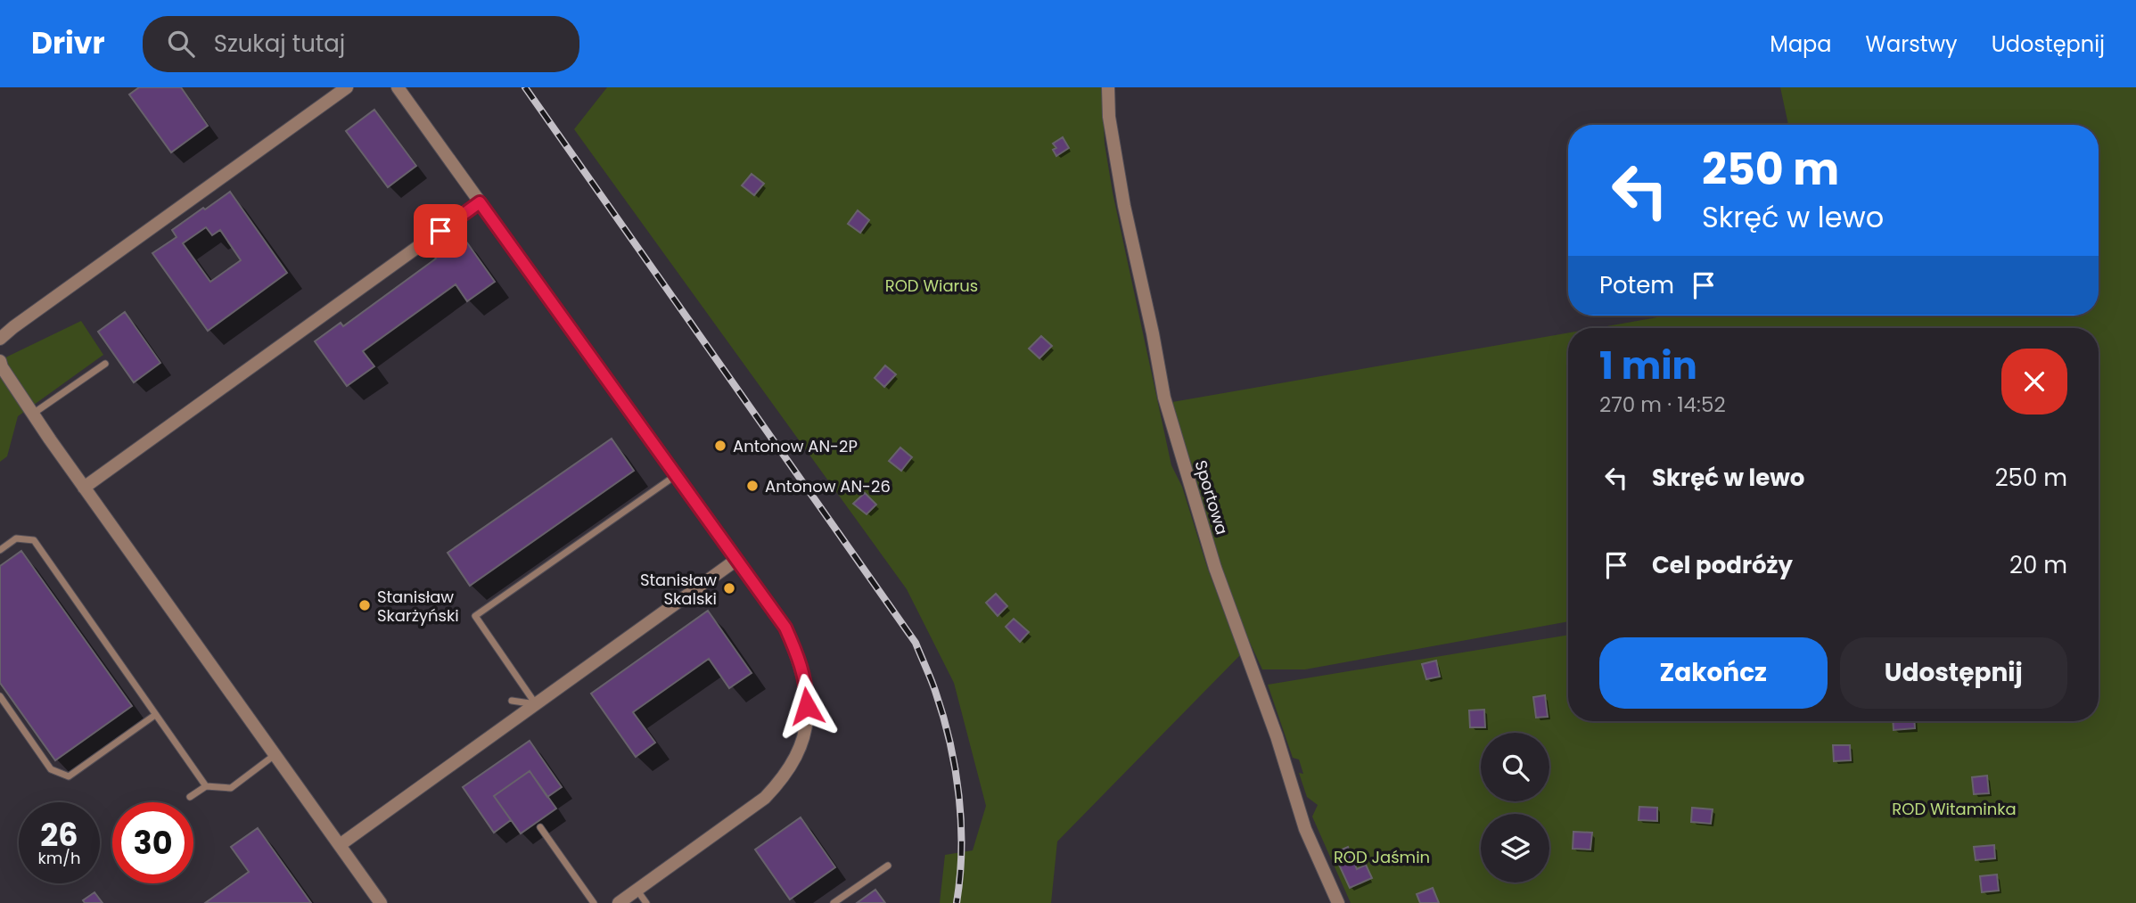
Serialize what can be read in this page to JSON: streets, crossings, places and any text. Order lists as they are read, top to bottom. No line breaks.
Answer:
{"streets":{"street":["Sportowa"]},"parks":["ROD Wiarus","ROD Witaminka","ROD Jaśmin"],"places":["Antonow AN-2P","Antonow AN-26","Stanisław Skalski","Stanisław Skarżyński"],"page":{"header":"Drivr","search":"Szukaj tutaj","nav":["Mapa","Warstwy","Udostępnij"],"turn":["250 m","Skręć w lewo"],"then":"Potem","heading":["1 min","270 m · 14:52"],"list":[{"name":"Skręć w lewo","value":"250 m"},{"name":"Cel podróży","value":"20 m"}],"buttons":["Zakończ","Udostępnij"],"speed":"26 km/h","limit":"30"}}
